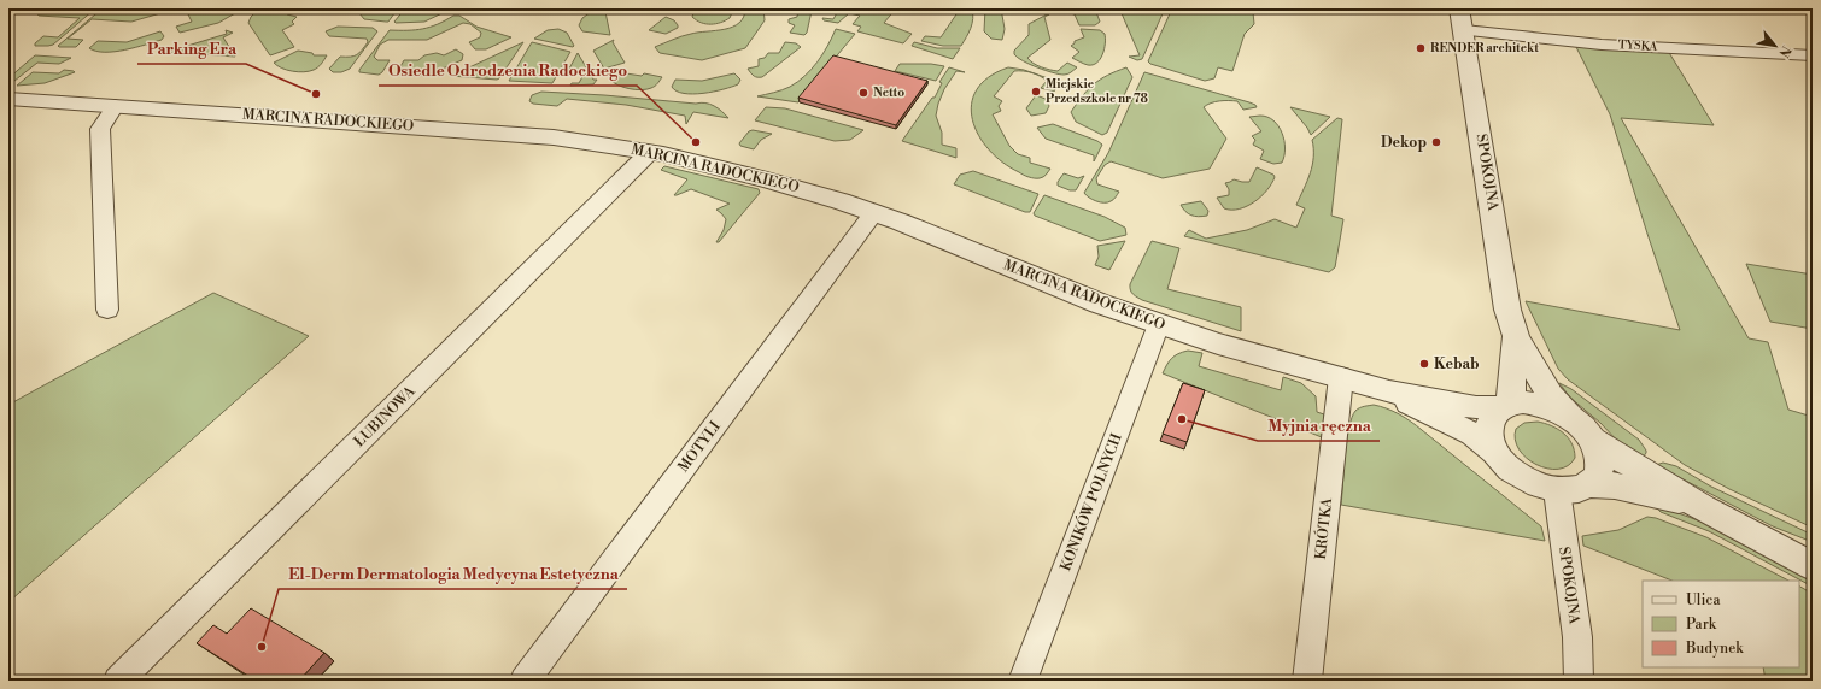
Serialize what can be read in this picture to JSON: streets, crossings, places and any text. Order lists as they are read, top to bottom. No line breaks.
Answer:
{"streets":{"street":["TYSKA","MARCINA RADOCKIEGO","SPOKOJNA","ŁUBINOWA","MOTYLI","KONIKÓW POLNYCH","KRÓTKA"]},"crossings":[["TYSKA","SPOKOJNA"],["MARCINA RADOCKIEGO","SPOKOJNA"],["MARCINA RADOCKIEGO","ŁUBINOWA"],["MARCINA RADOCKIEGO","MOTYLI"],["MARCINA RADOCKIEGO","KONIKÓW POLNYCH"],["MARCINA RADOCKIEGO","KRÓTKA"]],"places":["RENDER architekt","Miejskie Przedszkole nr 78","Netto","Parking Era","Osiedle Odrodzenia Radockiego","Dekop","Kebab","Myjnia ręczna","El-Derm Dermatologia Medycyna Estetyczna"],"legend":["Ulica","Park","Budynek"],"north":"bottom right"}
